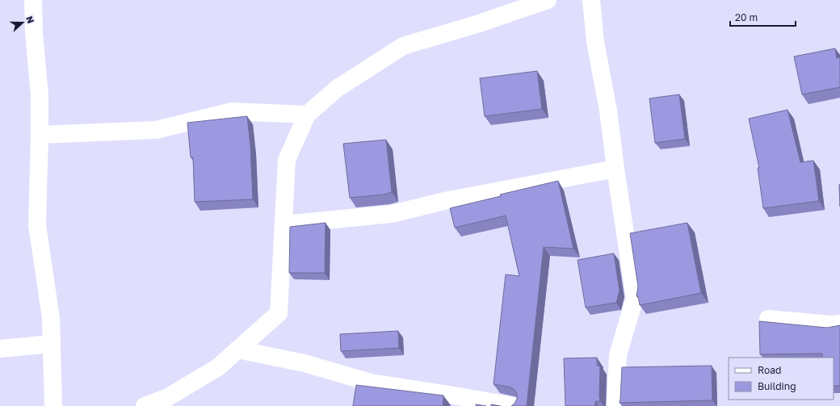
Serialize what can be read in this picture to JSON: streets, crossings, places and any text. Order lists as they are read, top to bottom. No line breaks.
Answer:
{"legend":["Road","Building"],"scale_bar":"20 m","north":"right"}
